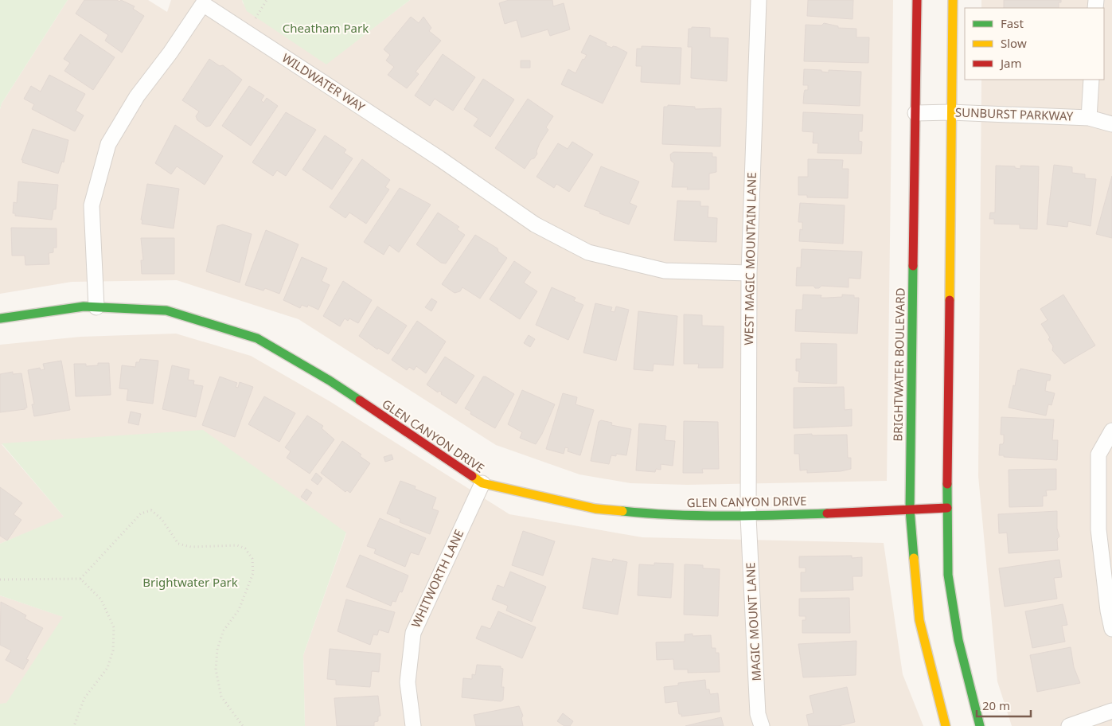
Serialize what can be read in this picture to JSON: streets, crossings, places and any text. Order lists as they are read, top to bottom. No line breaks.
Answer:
{"streets":{"street":["WILDWATER WAY","SUNBURST PARKWAY","WEST MAGIC MOUNTAIN LANE","BRIGHTWATER BOULEVARD","GLEN CANYON DRIVE","WHITWORTH LANE","MAGIC MOUNT LANE"]},"crossings":[["WILDWATER WAY","WEST MAGIC MOUNTAIN LANE"],["WILDWATER WAY","GLEN CANYON DRIVE"],["SUNBURST PARKWAY","BRIGHTWATER BOULEVARD"],["WEST MAGIC MOUNTAIN LANE","GLEN CANYON DRIVE"],["WEST MAGIC MOUNTAIN LANE","MAGIC MOUNT LANE"],["BRIGHTWATER BOULEVARD","GLEN CANYON DRIVE"],["GLEN CANYON DRIVE","WHITWORTH LANE"],["GLEN CANYON DRIVE","MAGIC MOUNT LANE"]],"parks":["Cheatham Park","Brightwater Park"],"legend":["Fast","Slow","Jam"],"scale_bar":"20 m"}
